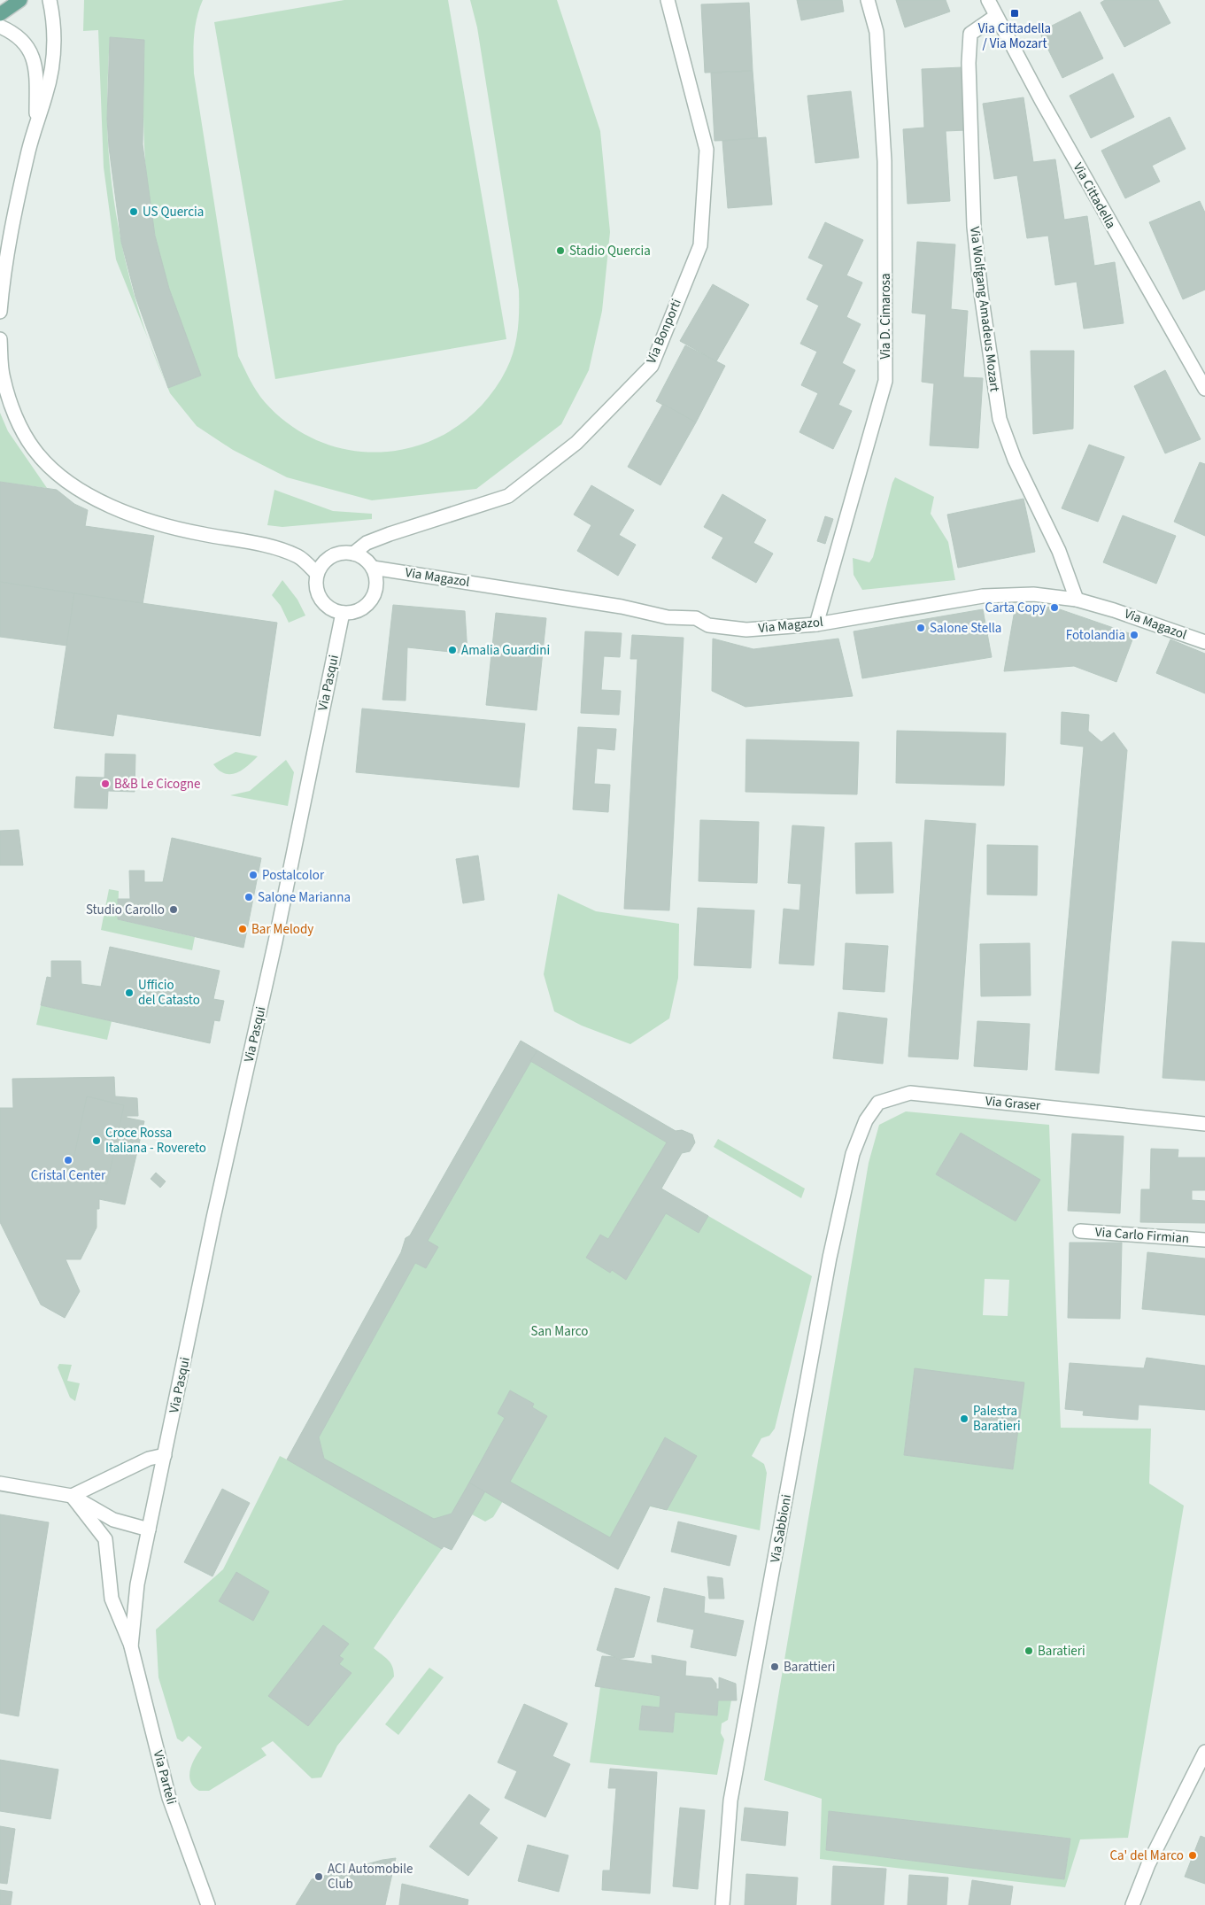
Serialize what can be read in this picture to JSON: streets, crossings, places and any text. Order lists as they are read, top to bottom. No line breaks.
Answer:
{"streets":{"street":["Via Cittadella","Via Wolfgang Amadeus Mozart","Via D. Cimarosa","Via Bonporti","Via Magazol","Via Pasqui","Via Graser","Via Carlo Firmian","Via Sabbioni","Via Parteli"]},"crossings":[["Via Cittadella","Via Wolfgang Amadeus Mozart"],["Via Wolfgang Amadeus Mozart","Via Magazol"],["Via D. Cimarosa","Via Magazol"],["Via Bonporti","Via Magazol"],["Via Bonporti","Via Pasqui"],["Via Magazol","Via Pasqui"],["Via Pasqui","Via Parteli"],["Via Graser","Via Sabbioni"]],"parks":["San Marco"],"places":{"transit":["Via Cittadella / Via Mozart"],"other":["US Quercia","Stadio Quercia","Carta Copy","Salone Stella","Fotolandia","Amalia Guardini","B&B Le Cicogne","Postalcolor","Salone Marianna","Studio Carollo","Bar Melody","Ufficio del Catasto","Croce Rossa Italiana - Rovereto","Cristal Center","Palestra Baratieri","Baratieri","Barattieri","Ca' del Marco","ACI Automobile Club"]}}
